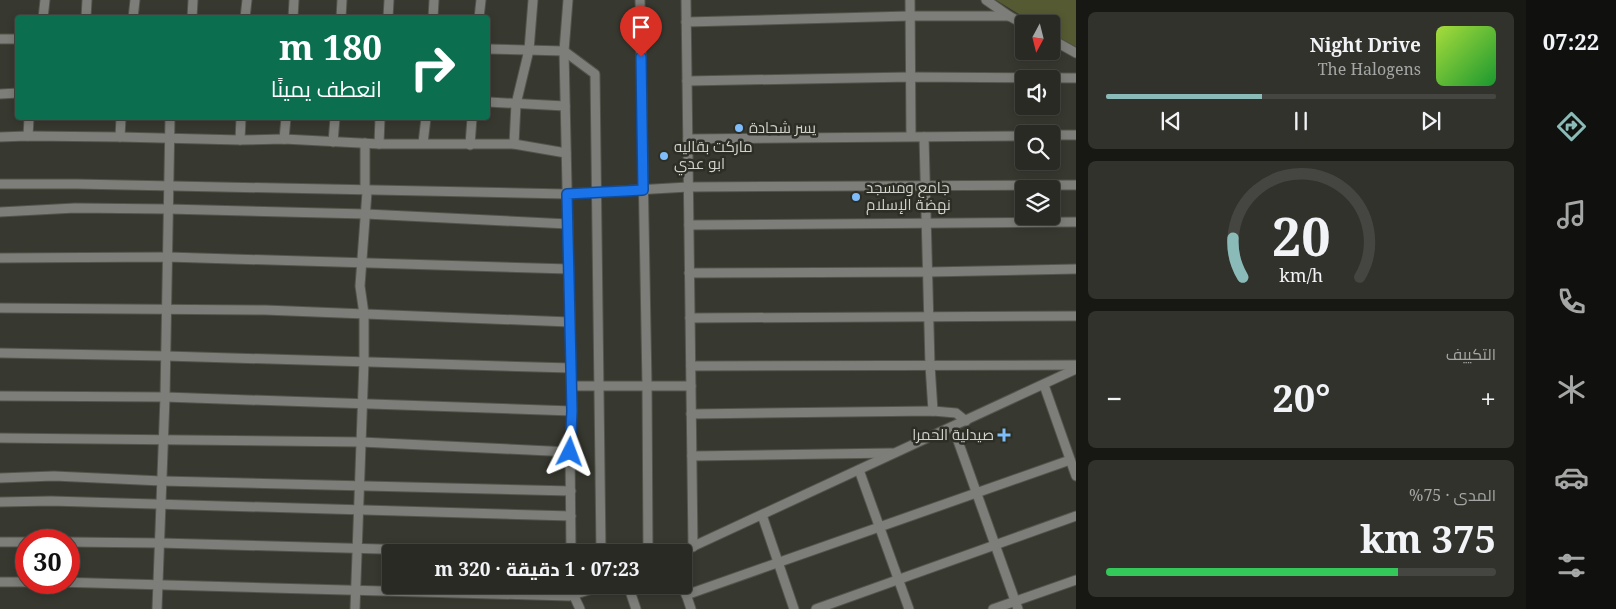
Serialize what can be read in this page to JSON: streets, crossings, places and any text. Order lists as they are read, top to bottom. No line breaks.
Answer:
{"places":{"other":["يسر شحادة","ماركت بقاليه ابو عدي","جامع ومسجد نهضة الإسلام"],"health":["صيدلية الحمرا"]},"north":"bottom","page":{"tabs":"07:22","turn":["180 m","انعطف يمينًا"],"song":["Night Drive","The Halogens"],"tile":["التكييف",["المدى · 75%","375 km"]],"heat":["−","20°","+"],"limit":"30","trip":"07:23 · 1 دقيقة · 320 m","gauge":["20","km/h"]}}
